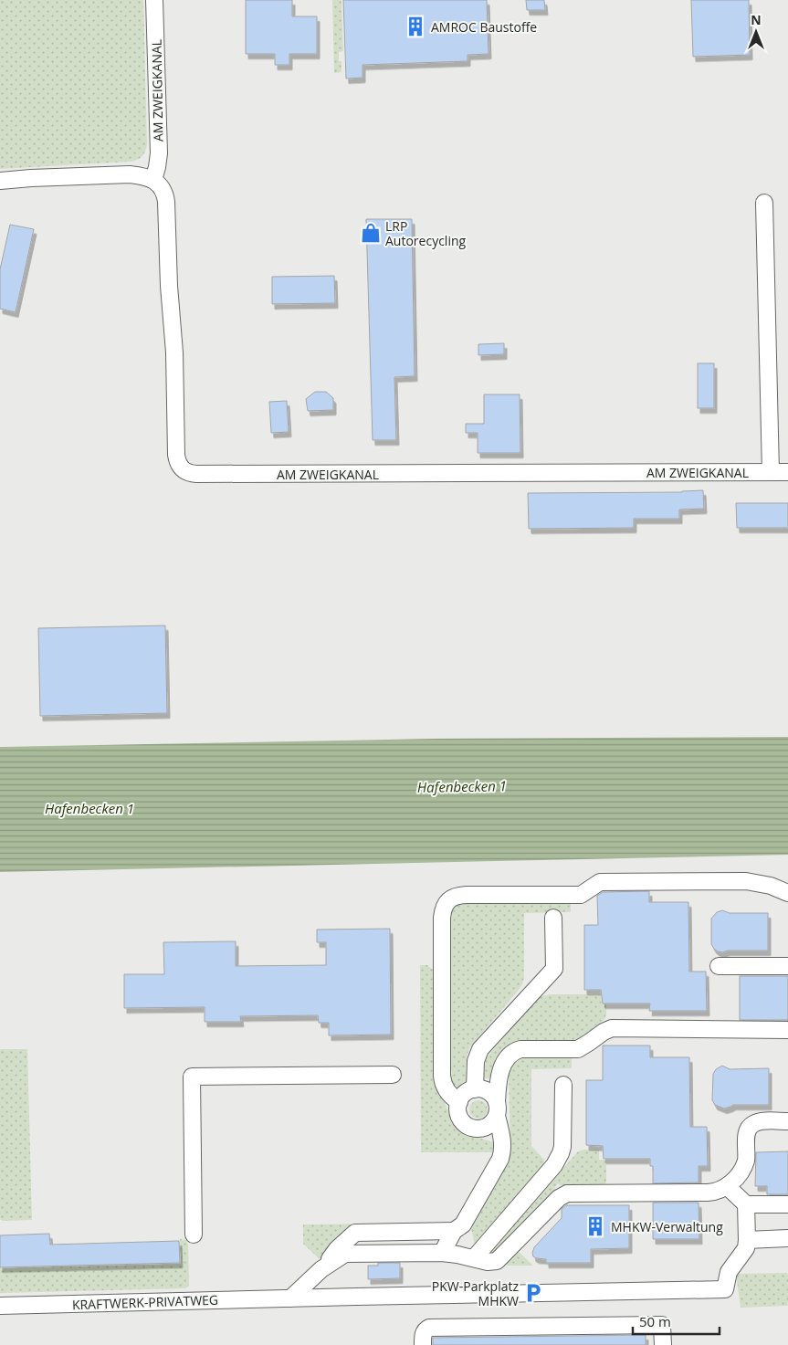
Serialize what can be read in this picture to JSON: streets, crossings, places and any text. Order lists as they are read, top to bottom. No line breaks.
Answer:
{"streets":{"street":["AM ZWEIGKANAL","KRAFTWERK-PRIVATWEG"]},"water":["Hafenbecken 1"],"places":{"building":["AMROC Baustoffe","MHKW-Verwaltung"],"shop":["LRP Autorecycling"],"parking":["PKW-Parkplatz MHKW"]},"scale_bar":"50 m","north":"top"}
